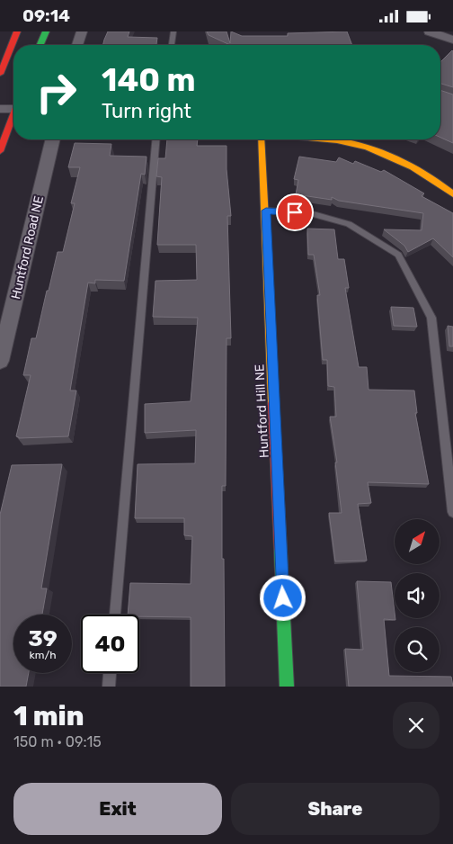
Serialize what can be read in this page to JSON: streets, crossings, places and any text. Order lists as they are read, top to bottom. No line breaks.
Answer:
{"streets":{"street":["Huntford Road NE","Huntford Hill NE"]},"north":"top right","page":{"status":"09:14","turn":["140 m","Turn right"],"speed":"39 km/h","limit":"40","heading":["1 min","150 m · 09:15"],"buttons":["Exit","Share"]}}
